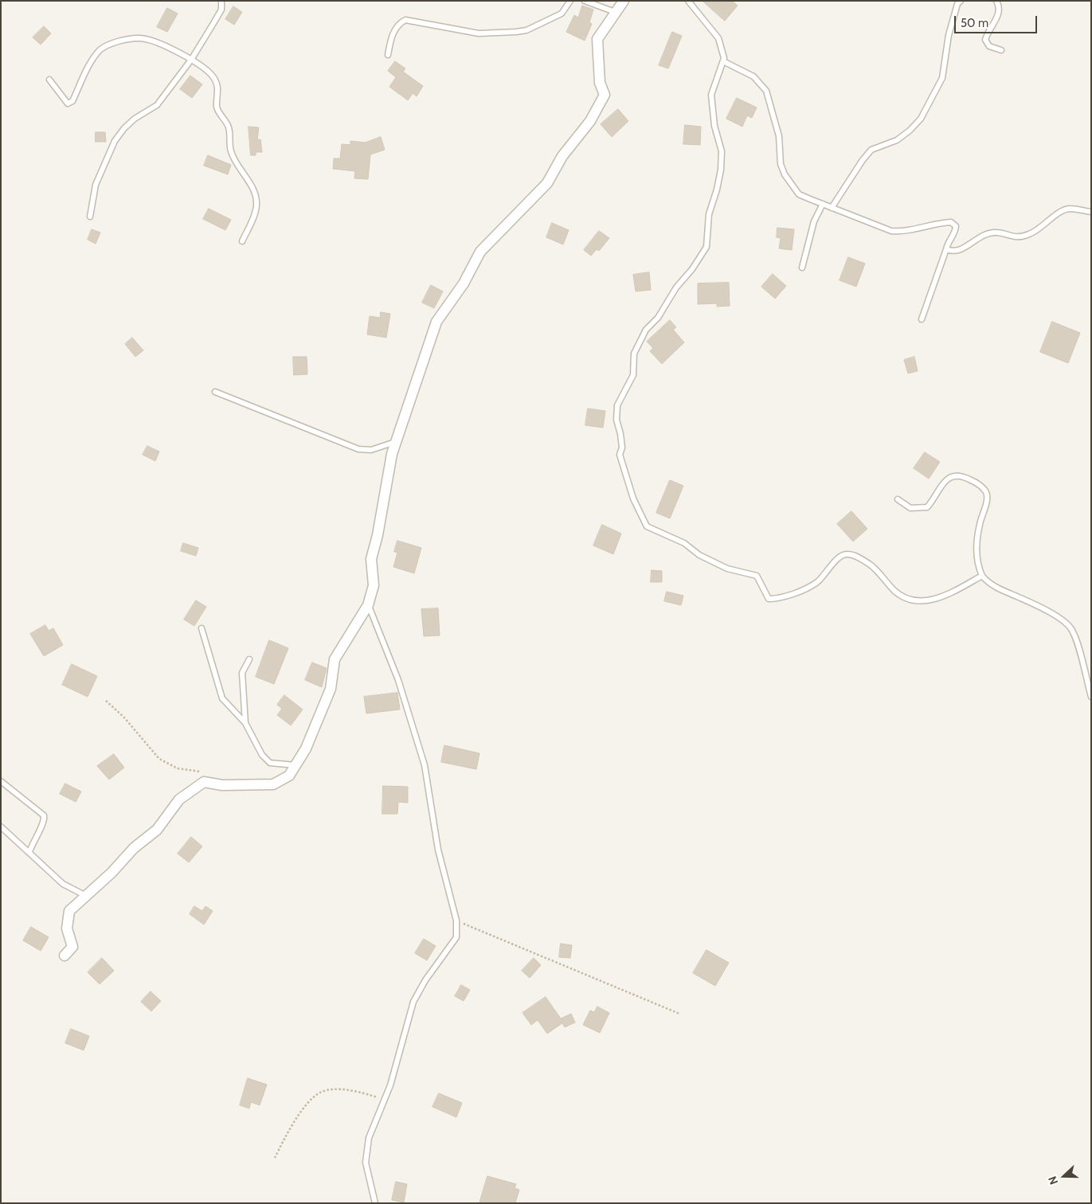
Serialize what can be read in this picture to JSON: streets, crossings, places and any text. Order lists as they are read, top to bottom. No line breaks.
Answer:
{"scale_bar":"50 m","north":"left"}
